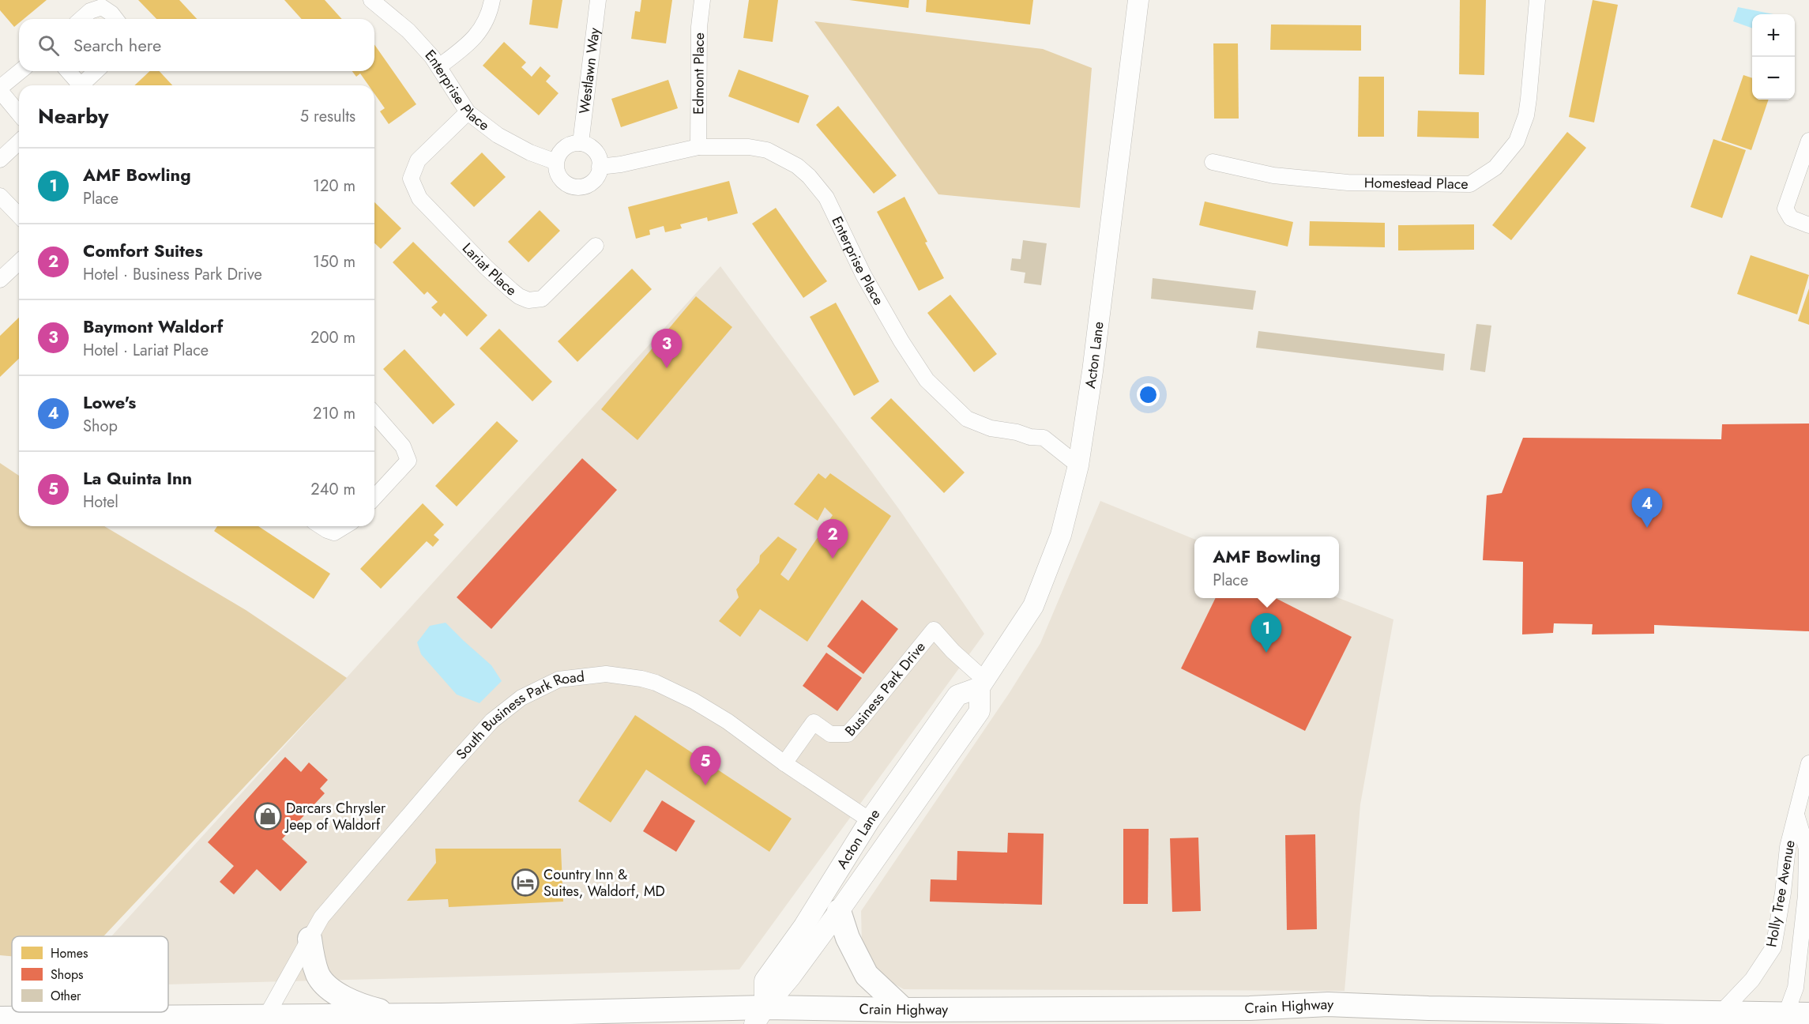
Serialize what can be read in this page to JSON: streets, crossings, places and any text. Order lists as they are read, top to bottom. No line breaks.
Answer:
{"streets":{"highway":["Crain Highway"],"main road":["Acton Lane"],"street":["Westlawn Way","Edmont Place","Enterprise Place","Homestead Place","Lariat Place","Business Park Drive","South Business Park Road","Holly Tree Avenue"]},"crossings":[["Westlawn Way","Enterprise Place"],["Edmont Place","Enterprise Place"],["Enterprise Place","Lariat Place"],["Enterprise Place","Acton Lane"],["Acton Lane","Business Park Drive"],["Acton Lane","South Business Park Road"],["Acton Lane","Crain Highway"],["Business Park Drive","South Business Park Road"],["South Business Park Road","Crain Highway"],["Holly Tree Avenue","Crain Highway"]],"places":{"shop":["Darcars Chrysler Jeep of Waldorf"],"hotel":["Country Inn & Suites, Waldorf, MD"]},"legend":["Homes","Shops","Other"],"page":{"map_buttons":["+","−"],"search":"Search here","heading":["Nearby","5 results"],"list":[{"mark":"1","name":"AMF Bowling","note":"Place","value":"120 m"},{"mark":"2","name":"Comfort Suites","note":"Hotel · Business Park Drive","value":"150 m"},{"mark":"3","name":"Baymont Waldorf","note":"Hotel · Lariat Place","value":"200 m"},{"mark":"4","name":"Lowe's","note":"Shop","value":"210 m"},{"mark":"5","name":"La Quinta Inn","note":"Hotel","value":"240 m"}],"pins":["3","4","2","1","5"],"popup":["AMF Bowling","Place"]}}
